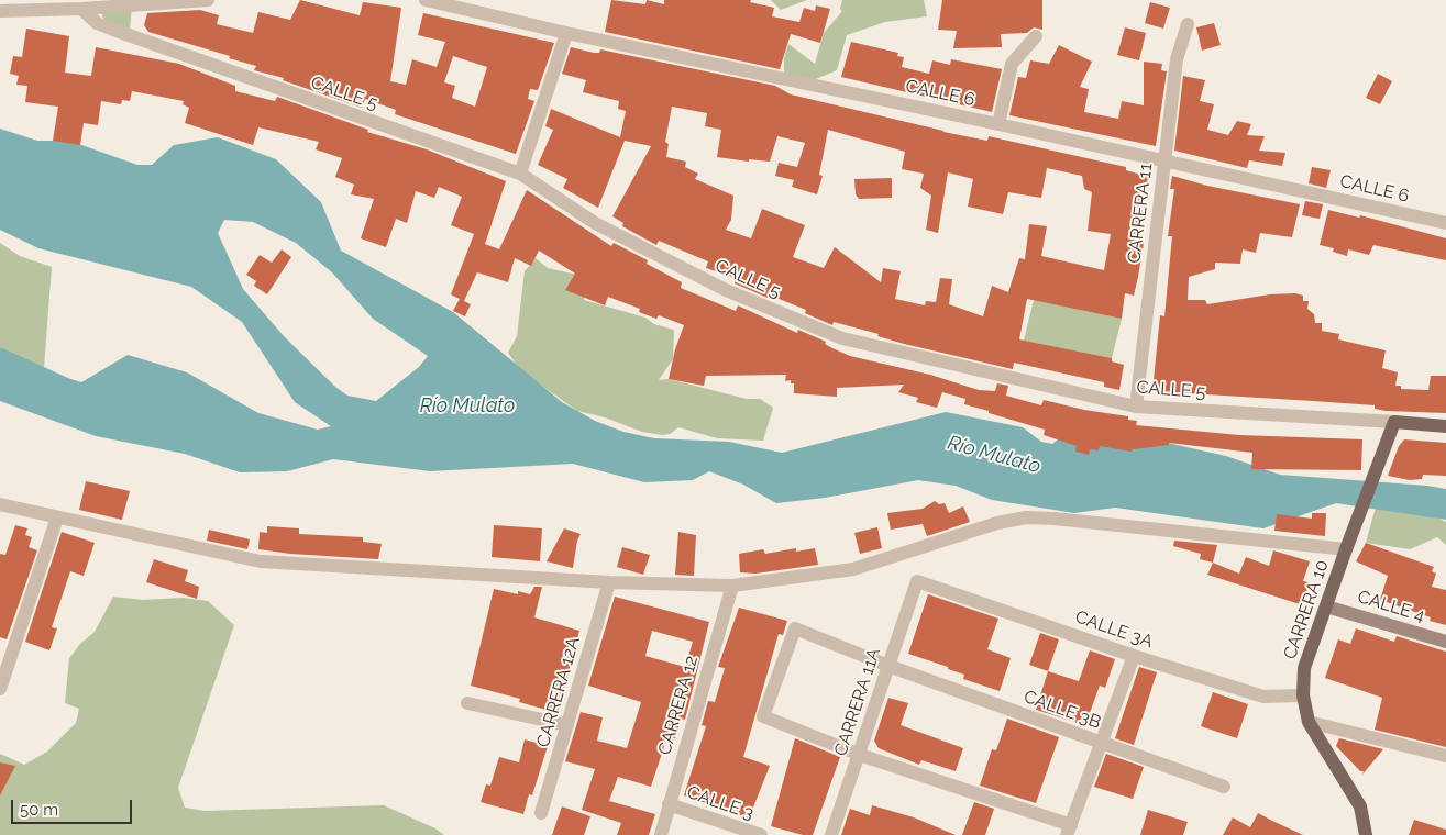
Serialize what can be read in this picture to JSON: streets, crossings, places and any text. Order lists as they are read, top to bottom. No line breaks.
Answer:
{"streets":{"main road":["CALLE 5","CALLE 4","CARRERA 10"],"street":["CALLE 6","CARRERA 11","CALLE 3A","CARRERA 12A","CARRERA 11A","CARRERA 12","CALLE 3B","CALLE 3"]},"crossings":[["CALLE 5","CARRERA 11"],["CALLE 5","CARRERA 10"],["CALLE 6","CARRERA 11"],["CALLE 4","CARRERA 10"],["CARRERA 10","CALLE 3A"],["CALLE 3A","CARRERA 11A"],["CARRERA 11A","CALLE 3B"],["CARRERA 12","CALLE 3"]],"water":["Río Mulato"],"scale_bar":"50 m"}
